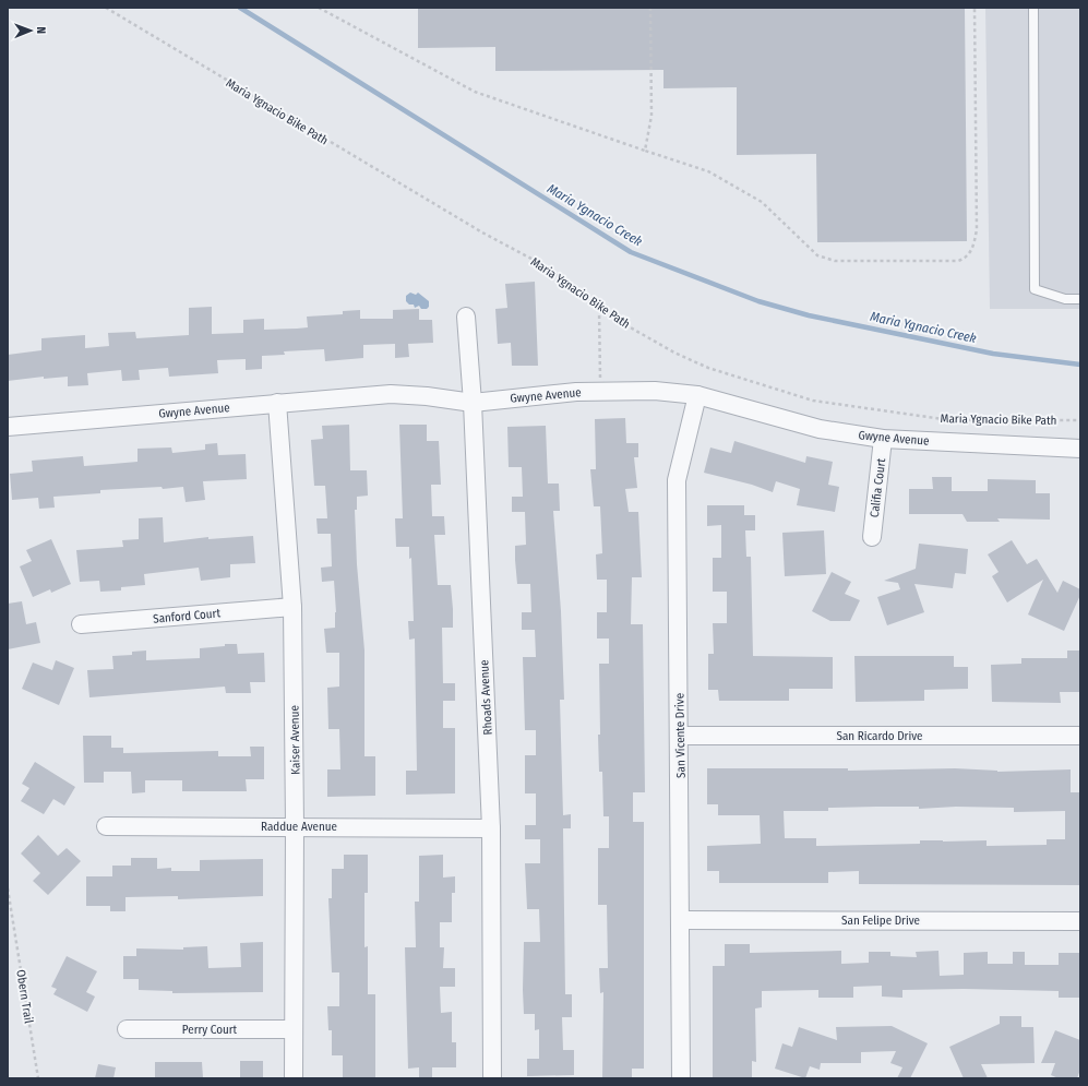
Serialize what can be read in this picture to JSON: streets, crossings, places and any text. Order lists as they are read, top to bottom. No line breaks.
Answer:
{"streets":{"street":["Gwyne Avenue","Califia Court","Sanford Court","Rhoads Avenue","San Vicente Drive","San Ricardo Drive","Kaiser Avenue","Raddue Avenue","San Felipe Drive","Perry Court"],"path":["Maria Ygnacio Bike Path","Obern Trail"]},"crossings":[["Gwyne Avenue","Califia Court"],["Gwyne Avenue","Rhoads Avenue"],["Gwyne Avenue","San Vicente Drive"],["Gwyne Avenue","Kaiser Avenue"],["Sanford Court","Kaiser Avenue"],["Rhoads Avenue","Raddue Avenue"],["San Vicente Drive","San Ricardo Drive"],["San Vicente Drive","San Felipe Drive"],["Kaiser Avenue","Raddue Avenue"],["Kaiser Avenue","Perry Court"]],"water":["Maria Ygnacio Creek"],"north":"right"}
